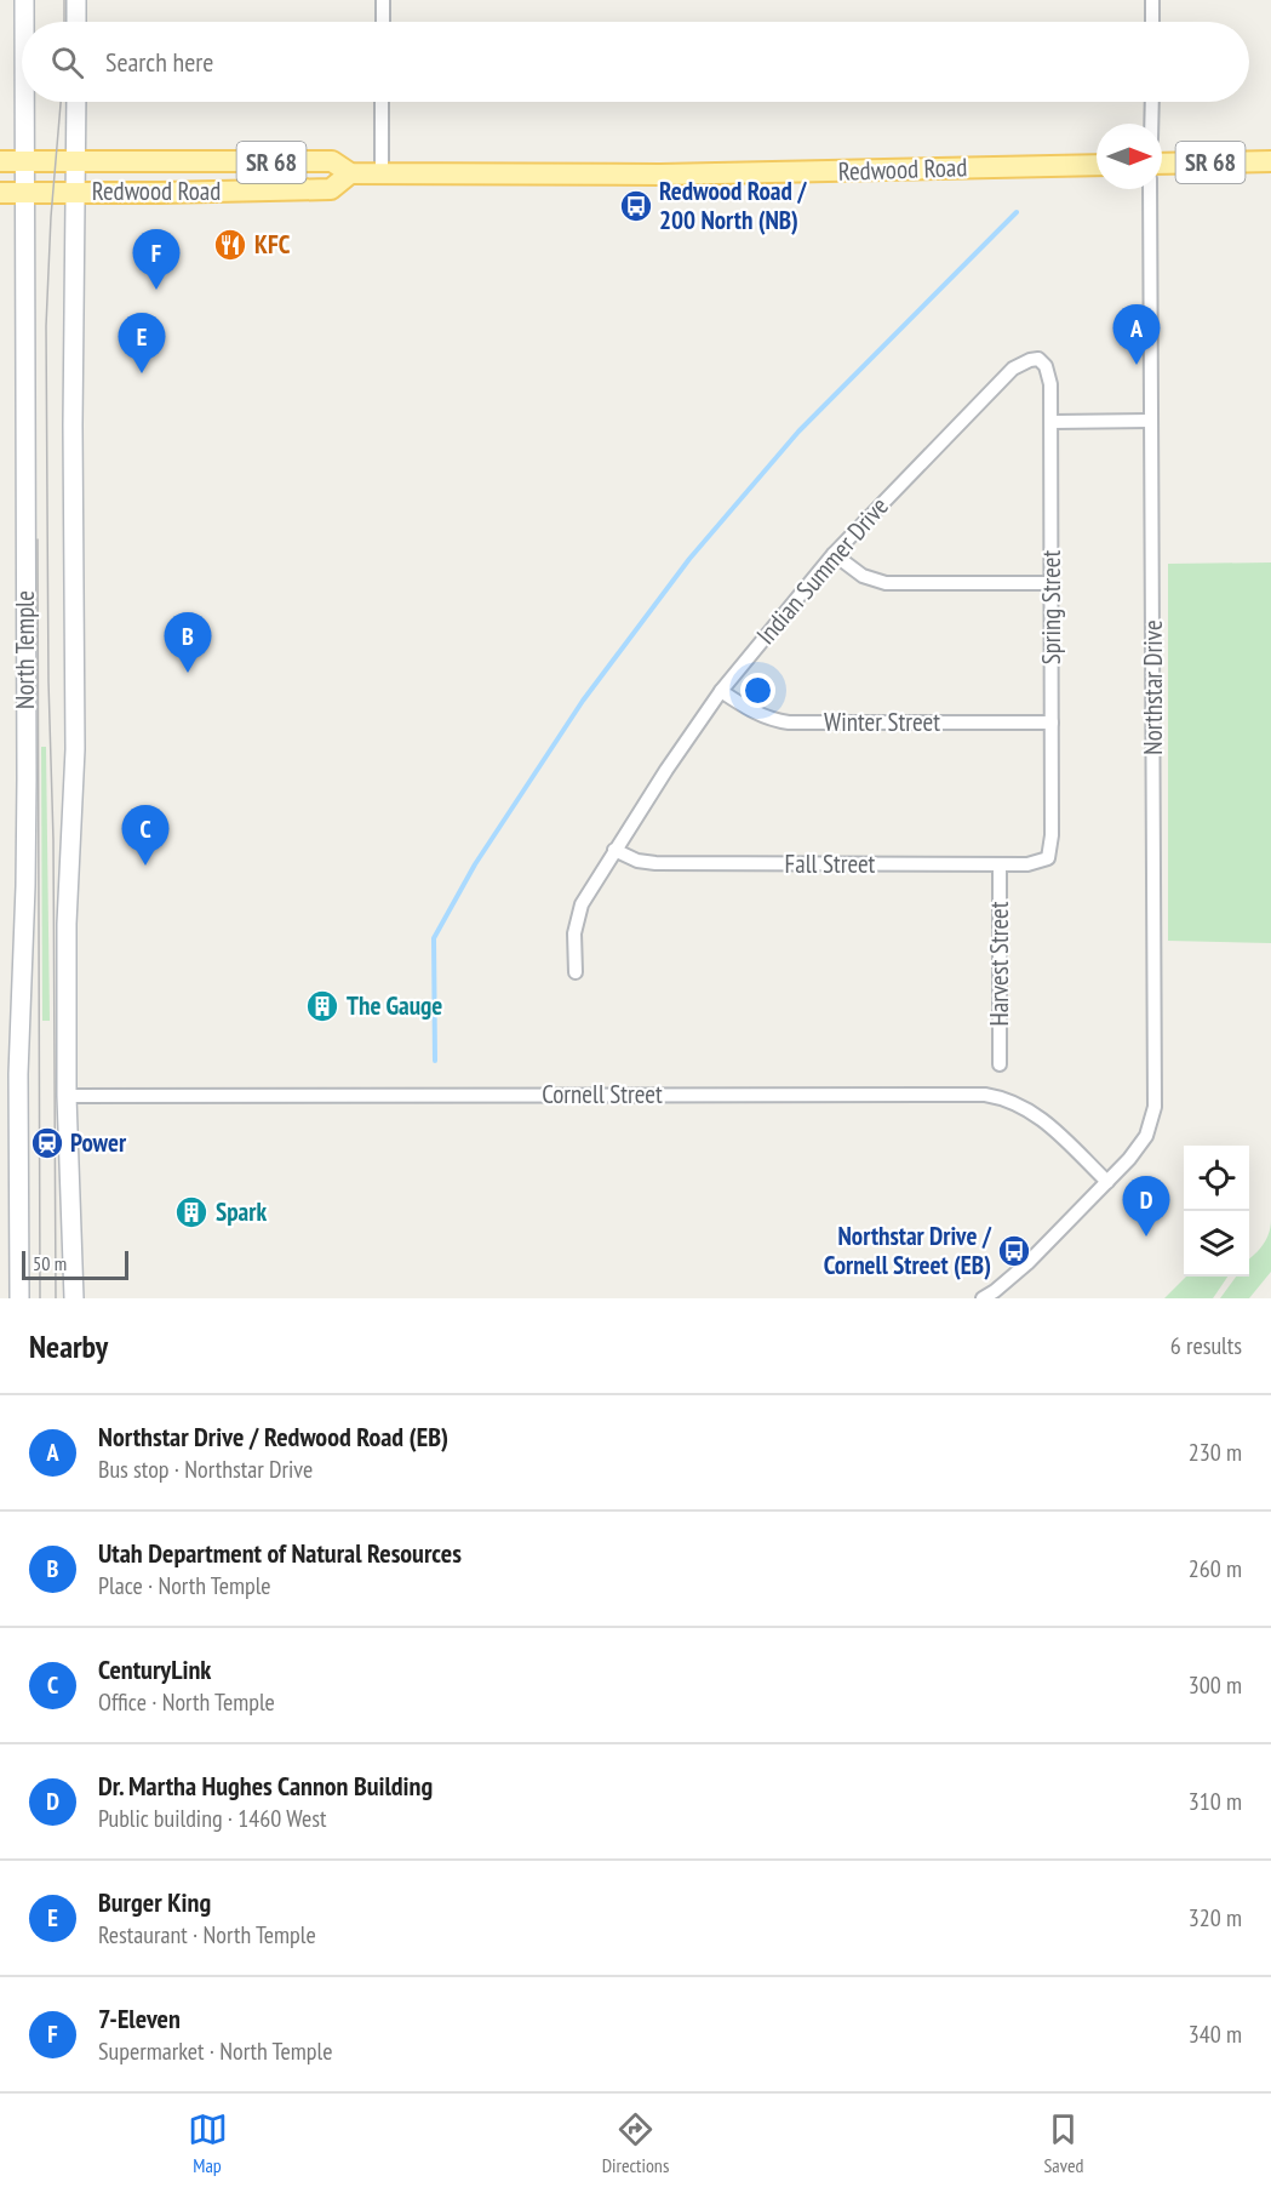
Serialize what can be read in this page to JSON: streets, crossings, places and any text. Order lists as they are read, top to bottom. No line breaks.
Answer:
{"streets":{"main road":["SR 68","Redwood Road","North Temple"],"street":["Indian Summer Drive","Spring Street","Northstar Drive","Winter Street","Fall Street","Harvest Street","Cornell Street"]},"crossings":[["Redwood Road","North Temple"],["Indian Summer Drive","Spring Street"],["Indian Summer Drive","Winter Street"],["Indian Summer Drive","Fall Street"],["Spring Street","Winter Street"],["Spring Street","Fall Street"],["North Temple","Cornell Street"],["Northstar Drive","Cornell Street"],["Fall Street","Harvest Street"]],"places":{"bus stop":["Redwood Road / 200 North (NB)","Northstar Drive / Cornell Street (EB)"],"restaurant":["KFC"],"building":["The Gauge","Spark"],"station":["Power"]},"scale_bar":"50 m","north":"right","page":{"search":"Search here","pins":["F","A","E","B","C","D"],"scale":"50 m","heading":["Nearby","6 results"],"list":[{"mark":"A","name":"Northstar Drive / Redwood Road (EB)","note":"Bus stop · Northstar Drive","value":"230 m"},{"mark":"B","name":"Utah Department of Natural Resources","note":"Place · North Temple","value":"260 m"},{"mark":"C","name":"CenturyLink","note":"Office · North Temple","value":"300 m"},{"mark":"D","name":"Dr. Martha Hughes Cannon Building","note":"Public building · 1460 West","value":"310 m"},{"mark":"E","name":"Burger King","note":"Restaurant · North Temple","value":"320 m"},{"mark":"F","name":"7-Eleven","note":"Supermarket · North Temple","value":"340 m"}],"nav":["Map","Directions","Saved"]}}
